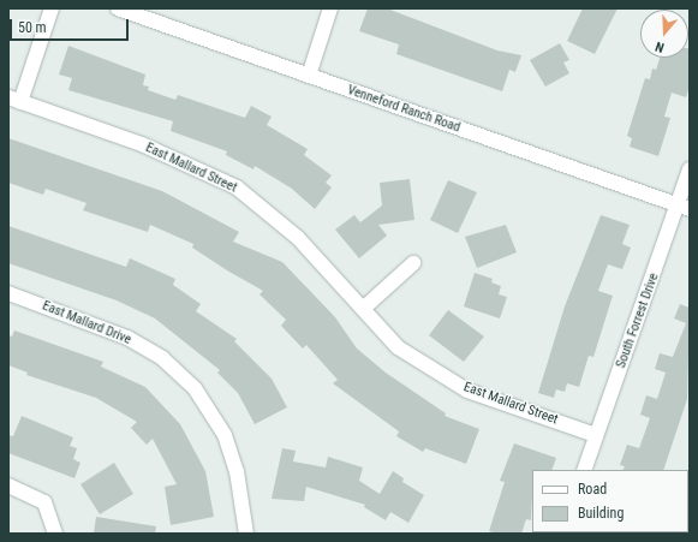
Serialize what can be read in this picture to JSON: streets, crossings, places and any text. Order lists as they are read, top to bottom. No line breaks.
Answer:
{"streets":{"street":["Venneford Ranch Road","East Mallard Street","South Forrest Drive","East Mallard Drive"]},"crossings":[["Venneford Ranch Road","South Forrest Drive"],["East Mallard Street","South Forrest Drive"]],"legend":["Road","Building"],"scale_bar":"50 m","north":"bottom"}
